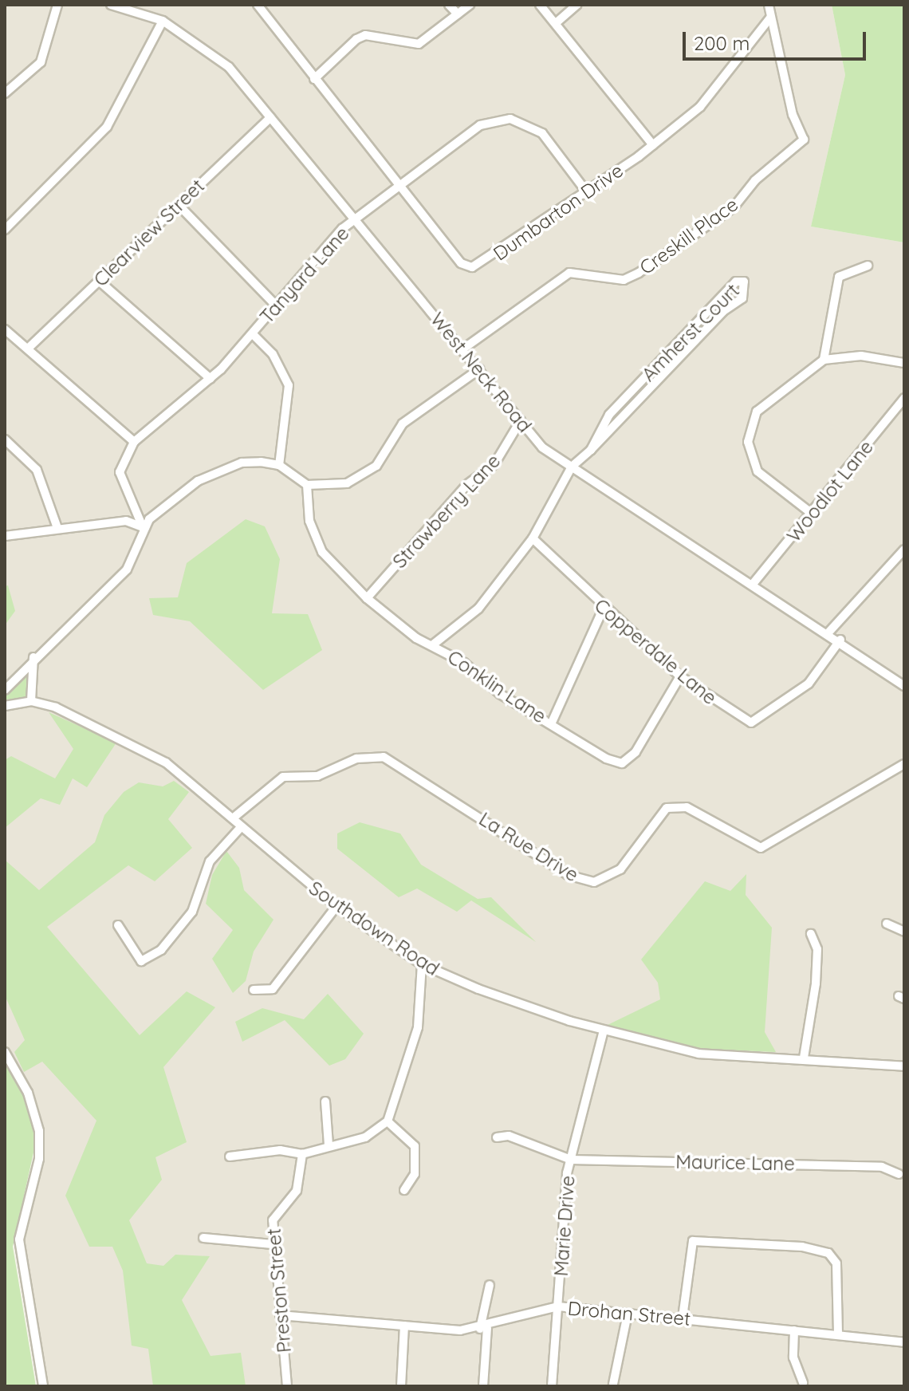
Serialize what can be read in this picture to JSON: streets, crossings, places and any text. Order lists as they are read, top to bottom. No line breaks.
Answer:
{"streets":{"street":["Dumbarton Drive","Clearview Street","Creskill Place","Tanyard Lane","Amherst Court","West Neck Road","Woodlot Lane","Strawberry Lane","Copperdale Lane","Conklin Lane","La Rue Drive","Southdown Road","Maurice Lane","Marie Drive","Preston Street","Drohan Street"]},"crossings":[["Dumbarton Drive","Creskill Place"],["Dumbarton Drive","Tanyard Lane"],["Clearview Street","West Neck Road"],["Creskill Place","West Neck Road"],["Tanyard Lane","West Neck Road"],["Amherst Court","West Neck Road"],["West Neck Road","Woodlot Lane"],["West Neck Road","Strawberry Lane"],["West Neck Road","Copperdale Lane"],["Strawberry Lane","Conklin Lane"],["Copperdale Lane","Conklin Lane"],["La Rue Drive","Southdown Road"],["Southdown Road","Marie Drive"],["Maurice Lane","Marie Drive"],["Marie Drive","Drohan Street"],["Preston Street","Drohan Street"]],"scale_bar":"200 m"}
